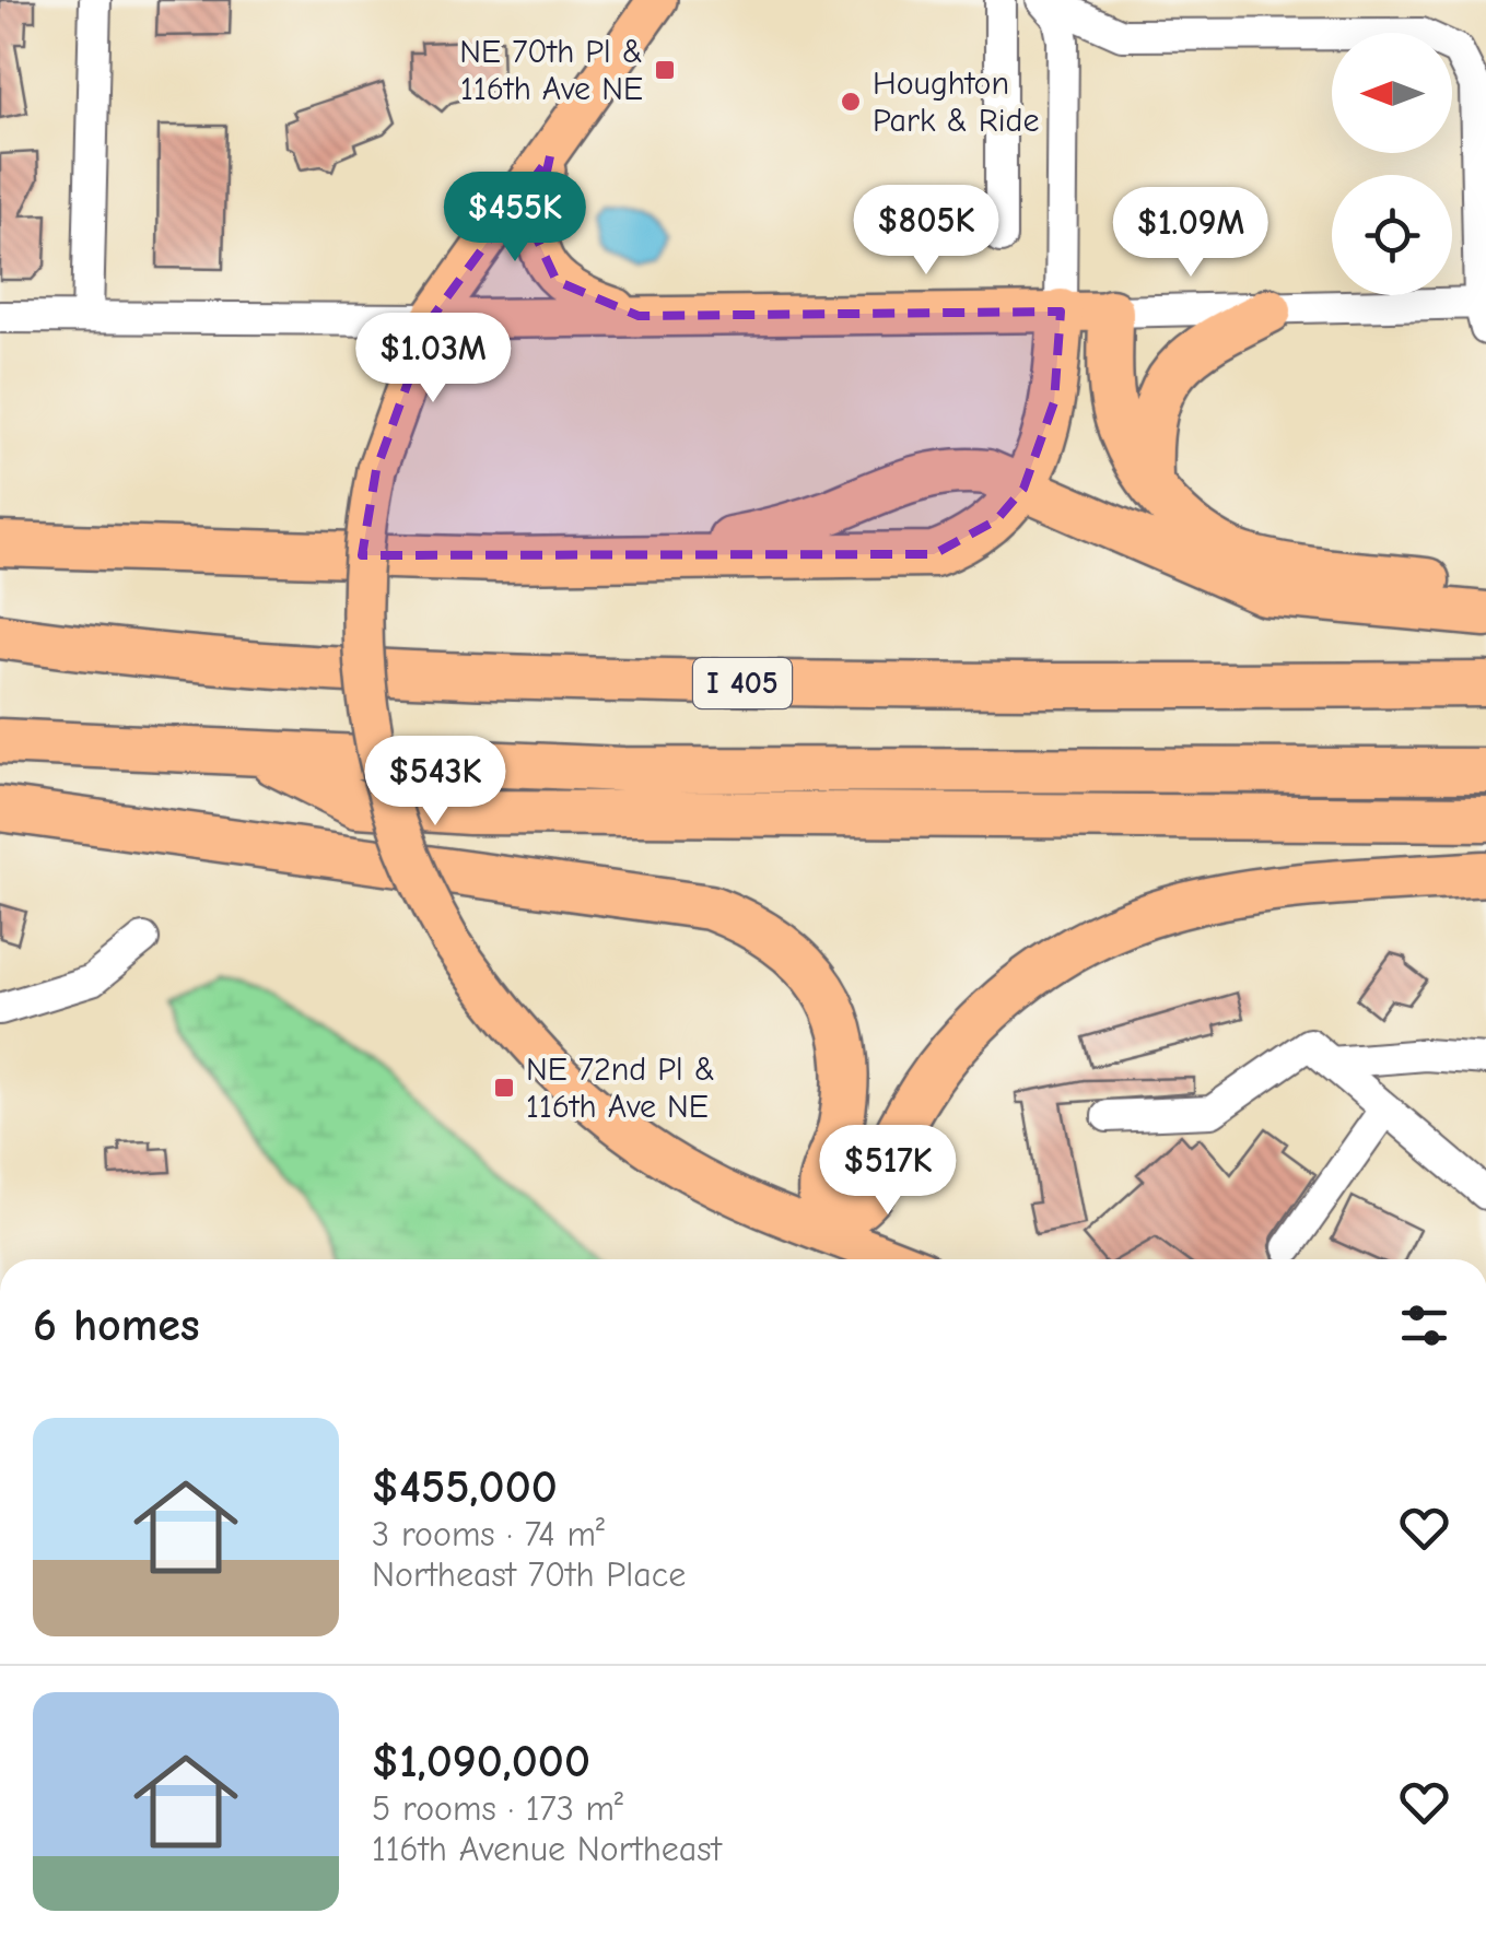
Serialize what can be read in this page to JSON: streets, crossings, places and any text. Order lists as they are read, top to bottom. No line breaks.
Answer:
{"streets":{"highway":["I 405"]},"places":{"transit":["NE 70th Pl & 116th Ave NE","NE 72nd Pl & 116th Ave NE"],"other":["Houghton Park & Ride"]},"north":"left","page":{"price":["$455K","$805K","$1.09M","$1.03M","$543K","$517K"],"heading":"6 homes","list":[{"name":"$455,000","note":"3 rooms · 74 m² · Northeast 70th Place"},{"name":"$1,090,000","note":"5 rooms · 173 m² · 116th Avenue Northeast"}]}}
